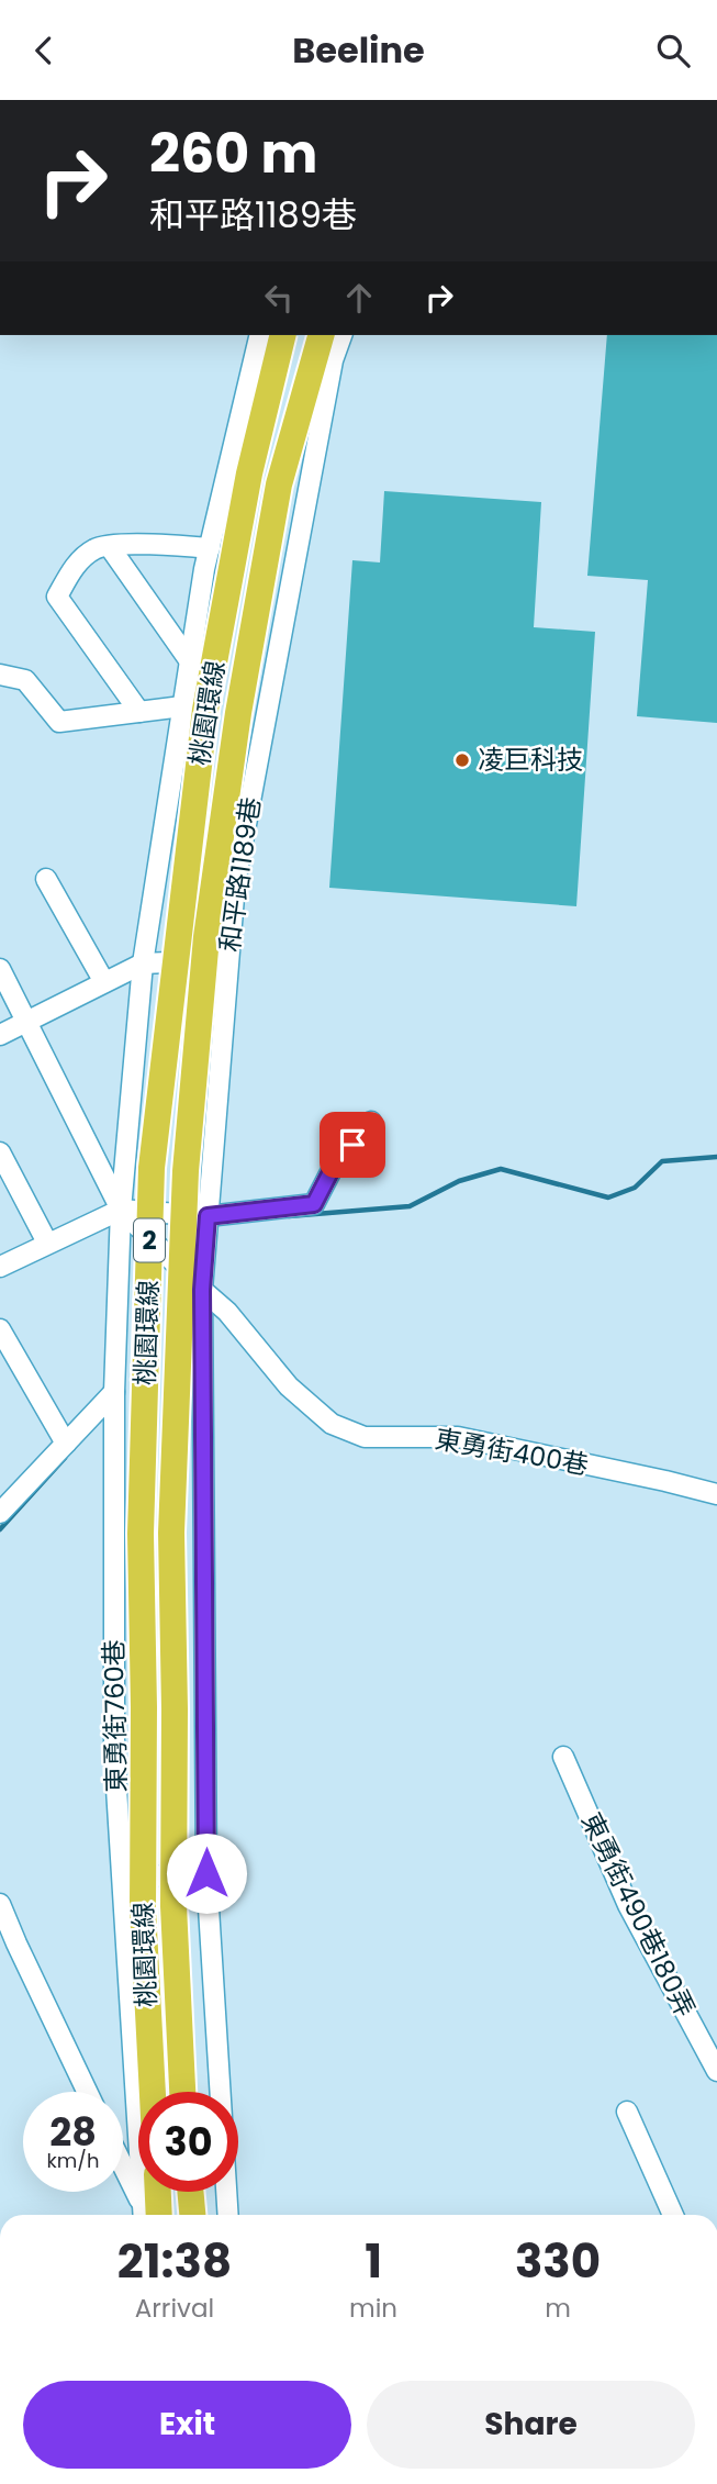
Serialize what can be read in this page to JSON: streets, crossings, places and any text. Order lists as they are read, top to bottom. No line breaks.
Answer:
{"streets":{"highway":["桃園環線","2"],"street":["和平路1189巷","東勇街400巷","東勇街760巷","東勇街490巷180弄"]},"crossings":[["和平路1189巷","東勇街400巷"],["東勇街400巷","東勇街760巷"]],"places":["凌巨科技"],"page":{"header":"Beeline","turn":["260 m","和平路1189巷"],"speed":"28 km/h","limit":"30","eta":["21:38","Arrival","1","min","330","m"],"buttons":["Exit","Share"]}}
